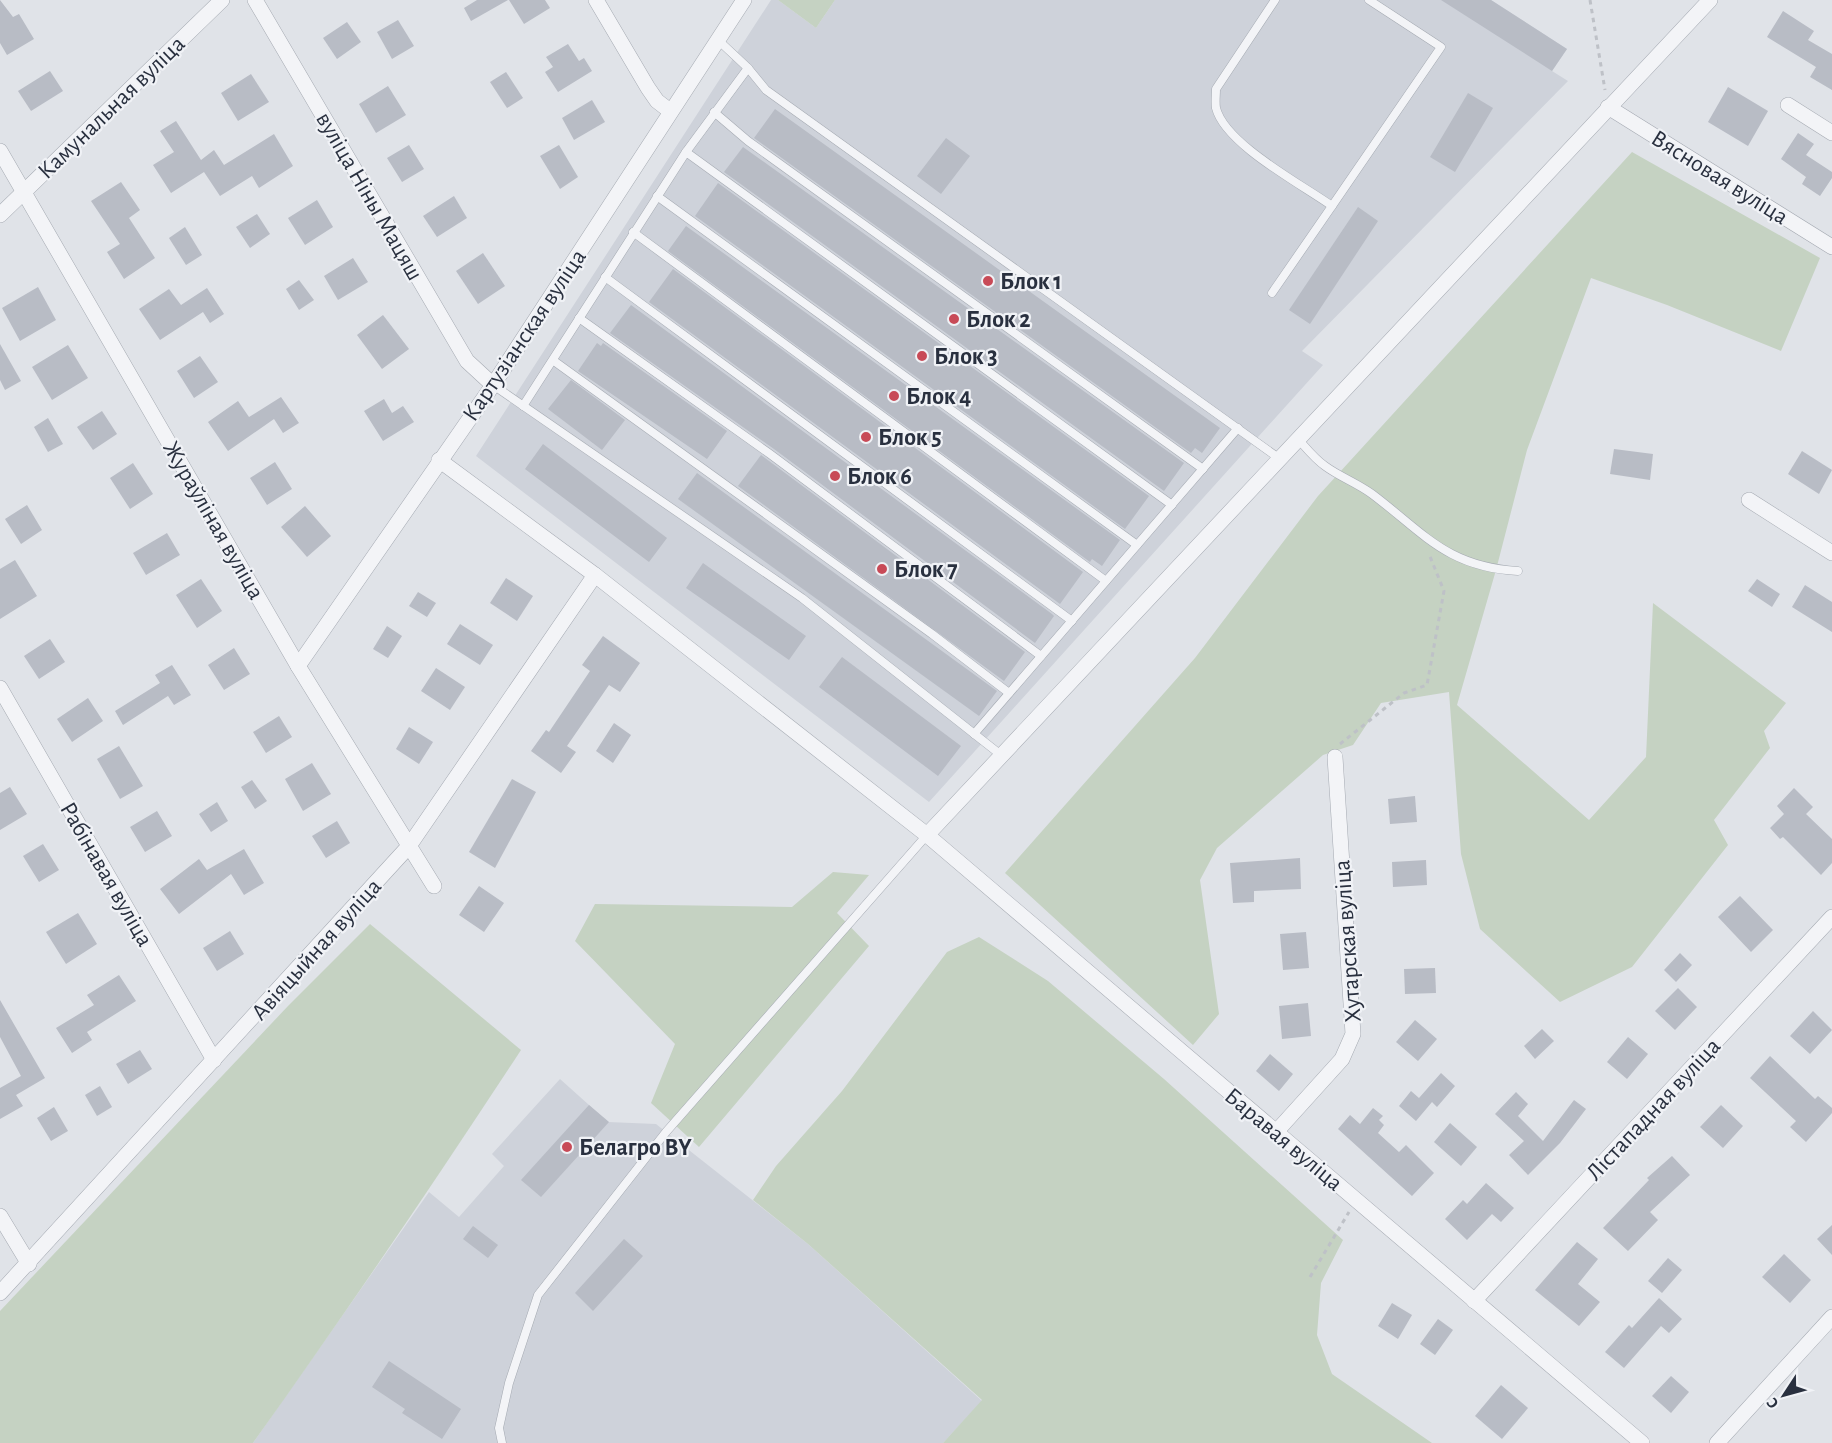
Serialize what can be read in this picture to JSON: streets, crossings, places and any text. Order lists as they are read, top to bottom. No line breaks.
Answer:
{"streets":{"street":["Камунальная вуліца","Вясновая вуліца","вуліца Ніны Мацяш","Картузіанская вуліца","Жураўліная вуліца","Рабінавая вуліца","Хутарская вуліца","Авіяцыйная вуліца","Лістападная вуліца","Баравая вуліца"]},"crossings":[["Камунальная вуліца","Жураўліная вуліца"],["вуліца Ніны Мацяш","Картузіанская вуліца"],["Картузіанская вуліца","Жураўліная вуліца"],["Картузіанская вуліца","Баравая вуліца"],["Жураўліная вуліца","Авіяцыйная вуліца"],["Рабінавая вуліца","Авіяцыйная вуліца"],["Хутарская вуліца","Баравая вуліца"],["Авіяцыйная вуліца","Баравая вуліца"],["Лістападная вуліца","Баравая вуліца"]],"places":["Блок 1","Блок 2","Блок 3","Блок 4","Блок 5","Блок 6","Блок 7","Белагро BY"],"north":"bottom left"}
